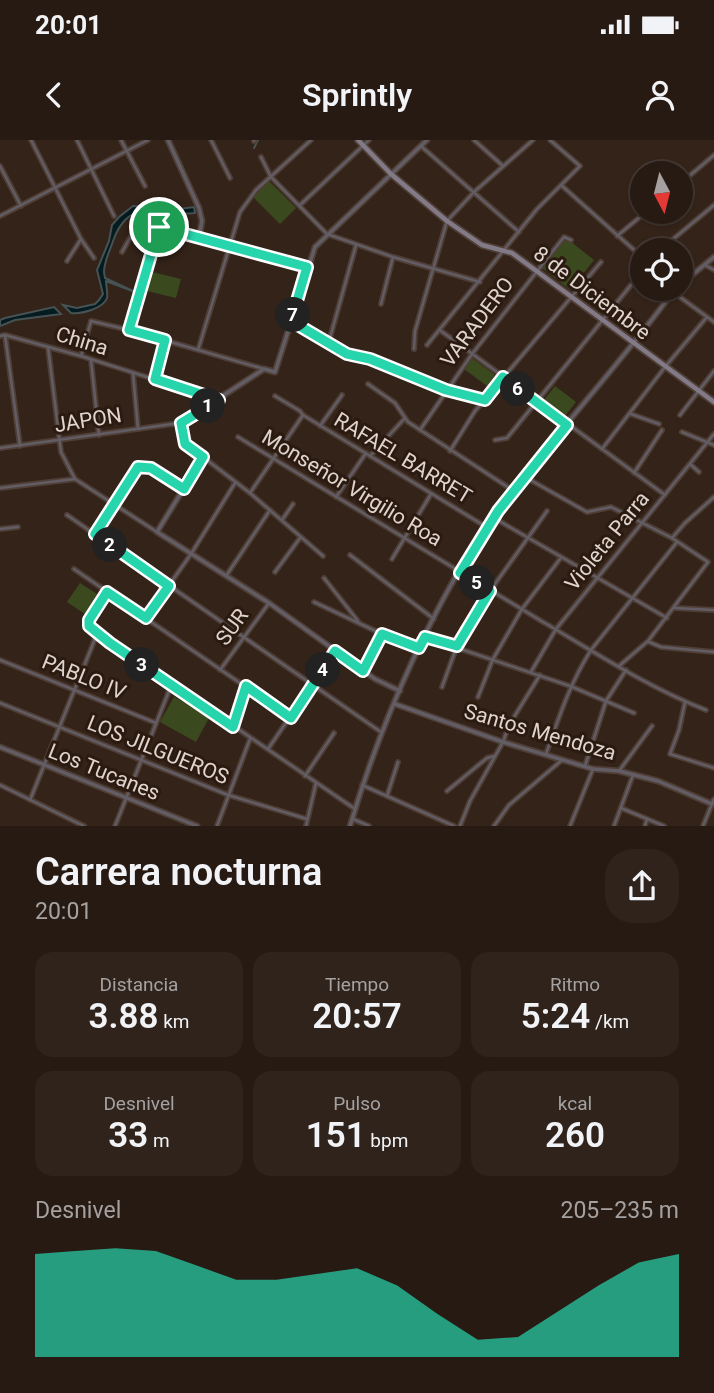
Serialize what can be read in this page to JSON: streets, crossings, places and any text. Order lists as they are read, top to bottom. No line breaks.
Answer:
{"streets":{"main road":["8 de Diciembre"],"street":["VARADERO","China","JAPON","RAFAEL BARRET","Monseñor Virgilio Roa","Violeta Parra","SUR","PABLO IV","Santos Mendoza","LOS JILGUEROS","Los Tucanes"]},"crossings":[["8 de Diciembre","VARADERO"],["Monseñor Virgilio Roa","Violeta Parra"]],"north":"bottom","page":{"status":"20:01","header":"Sprintly","pins":["7","6","1","2","5","3","4"],"heading":["Carrera nocturna","20:01"],"stats":[["Distancia","3.88 km"],["Tiempo","20:57"],["Ritmo","5:24 /km"],["Desnivel","33 m"],["Pulso","151 bpm"],["kcal","260"]],"chart":["Desnivel","205–235 m"]}}
